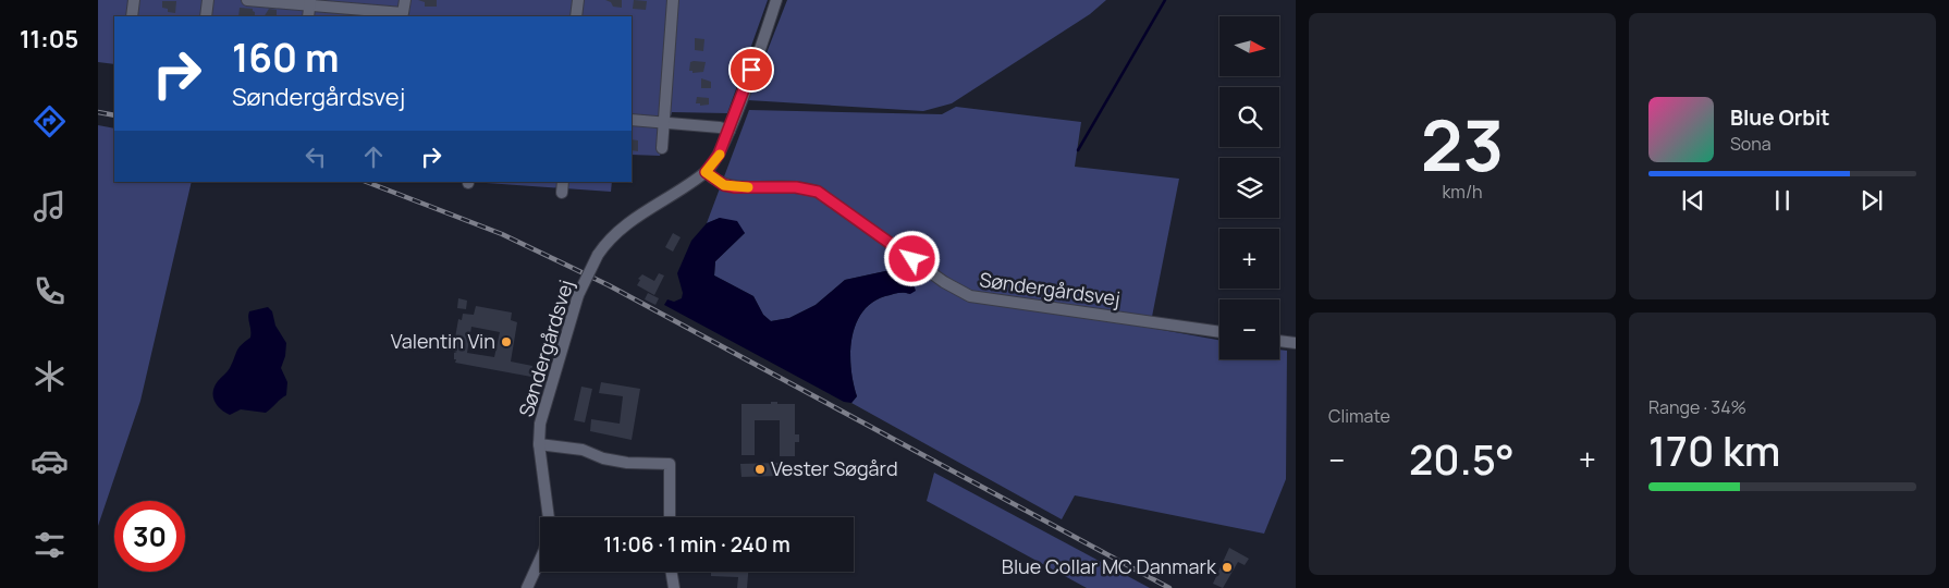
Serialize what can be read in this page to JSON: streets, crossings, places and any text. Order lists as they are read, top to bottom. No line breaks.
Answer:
{"streets":{"street":["Søndergårdsvej"]},"places":["Valentin Vin","Vester Søgård","Blue Collar MC Danmark"],"north":"right","page":{"tabs":"11:05","tile":[["23","km/h"],"Climate",["Range · 34%","170 km"]],"map_buttons":["+","−"],"turn":["160 m","Søndergårdsvej"],"song":["Blue Orbit","Sona"],"heat":["−","20.5°","+"],"limit":"30","trip":"11:06 · 1 min · 240 m"}}
